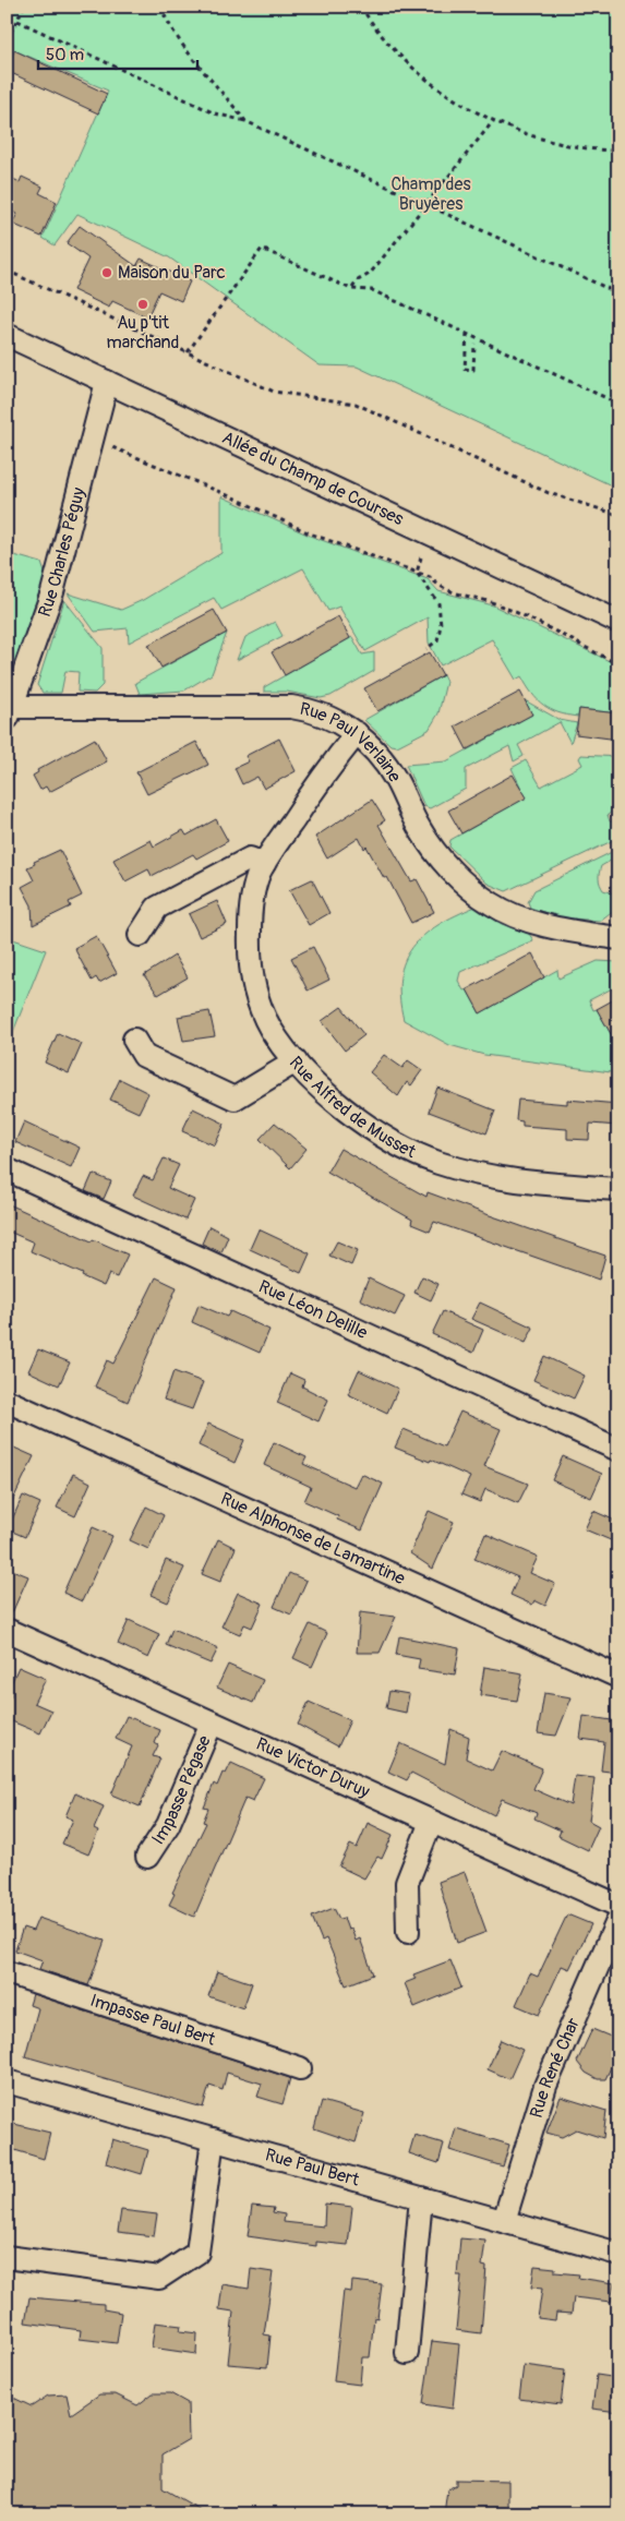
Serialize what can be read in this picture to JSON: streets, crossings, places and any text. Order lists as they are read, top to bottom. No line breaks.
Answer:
{"streets":{"street":["Allée du Champ de Courses","Rue Charles Péguy","Rue Paul Verlaine","Rue Alfred de Musset","Rue Léon Delille","Rue Alphonse de Lamartine","Rue Victor Duruy","Impasse Pégase","Impasse Paul Bert","Rue René Char","Rue Paul Bert"]},"crossings":[["Allée du Champ de Courses","Rue Charles Péguy"],["Rue Charles Péguy","Rue Paul Verlaine"],["Rue Paul Verlaine","Rue Alfred de Musset"],["Rue Victor Duruy","Impasse Pégase"],["Rue René Char","Rue Paul Bert"]],"parks":["Champ des Bruyères"],"places":["Maison du Parc","Au p'tit marchand"],"scale_bar":"50 m"}
